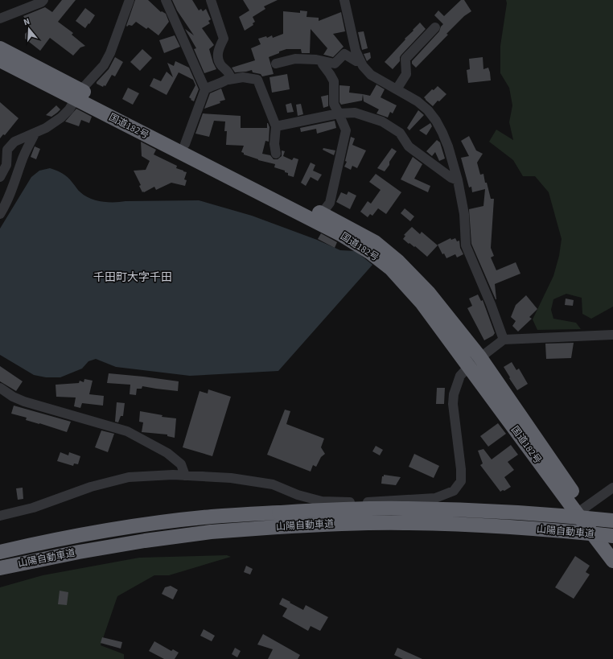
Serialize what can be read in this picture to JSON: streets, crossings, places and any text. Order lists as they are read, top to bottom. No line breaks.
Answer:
{"streets":{"highway":["国道182号","山陽自動車道"]},"districts":["千田町大字千田"],"north":"top"}
